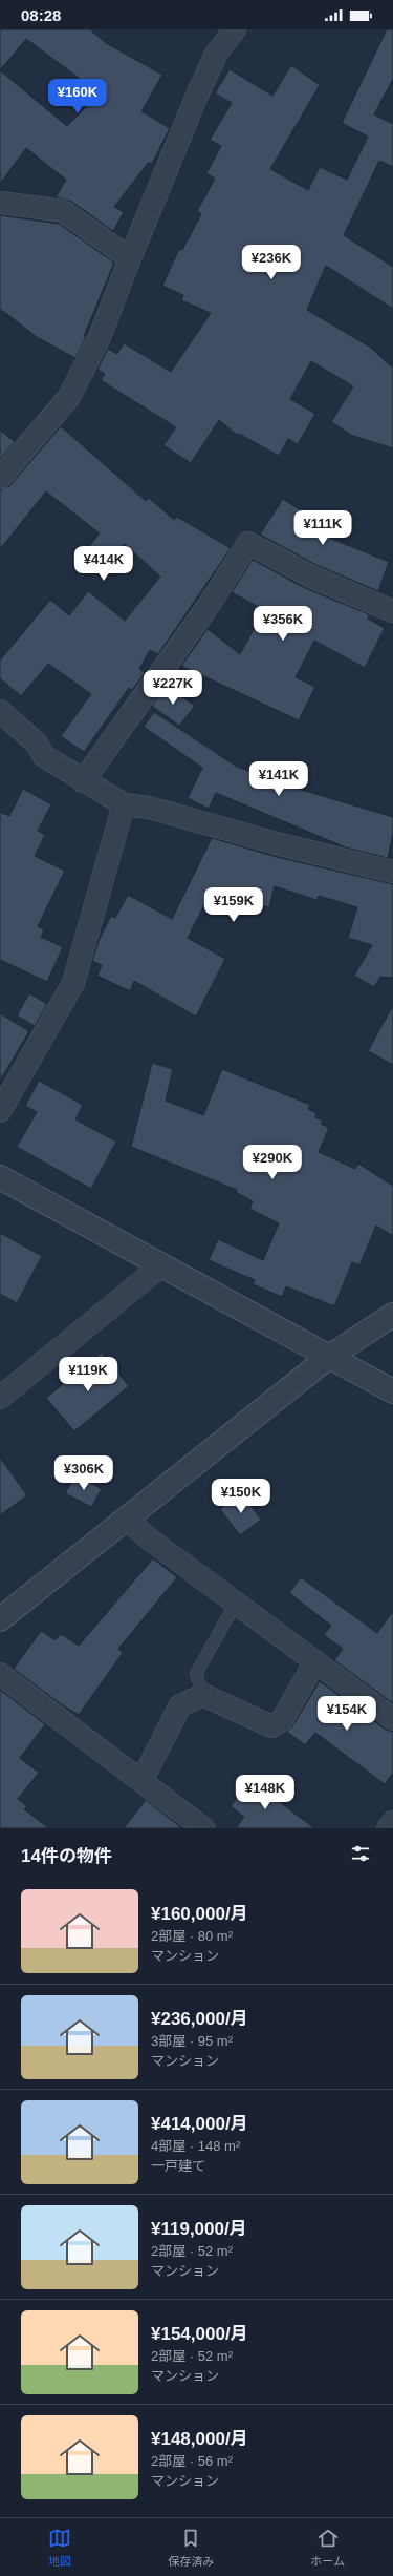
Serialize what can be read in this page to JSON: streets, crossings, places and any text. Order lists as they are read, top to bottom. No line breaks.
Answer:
{"page":{"status":"08:28","price":["¥160K","¥236K","¥111K","¥414K","¥356K","¥227K","¥141K","¥159K","¥290K","¥119K","¥306K","¥150K","¥154K","¥148K"],"heading":"14件の物件","list":[{"name":"¥160,000/月","note":"2部屋 · 80 m² · マンション"},{"name":"¥236,000/月","note":"3部屋 · 95 m² · マンション"},{"name":"¥414,000/月","note":"4部屋 · 148 m² · 一戸建て"},{"name":"¥119,000/月","note":"2部屋 · 52 m² · マンション"},{"name":"¥154,000/月","note":"2部屋 · 52 m² · マンション"},{"name":"¥148,000/月","note":"2部屋 · 56 m² · マンション"}],"tabs":["地図","保存済み","ホーム"]}}
